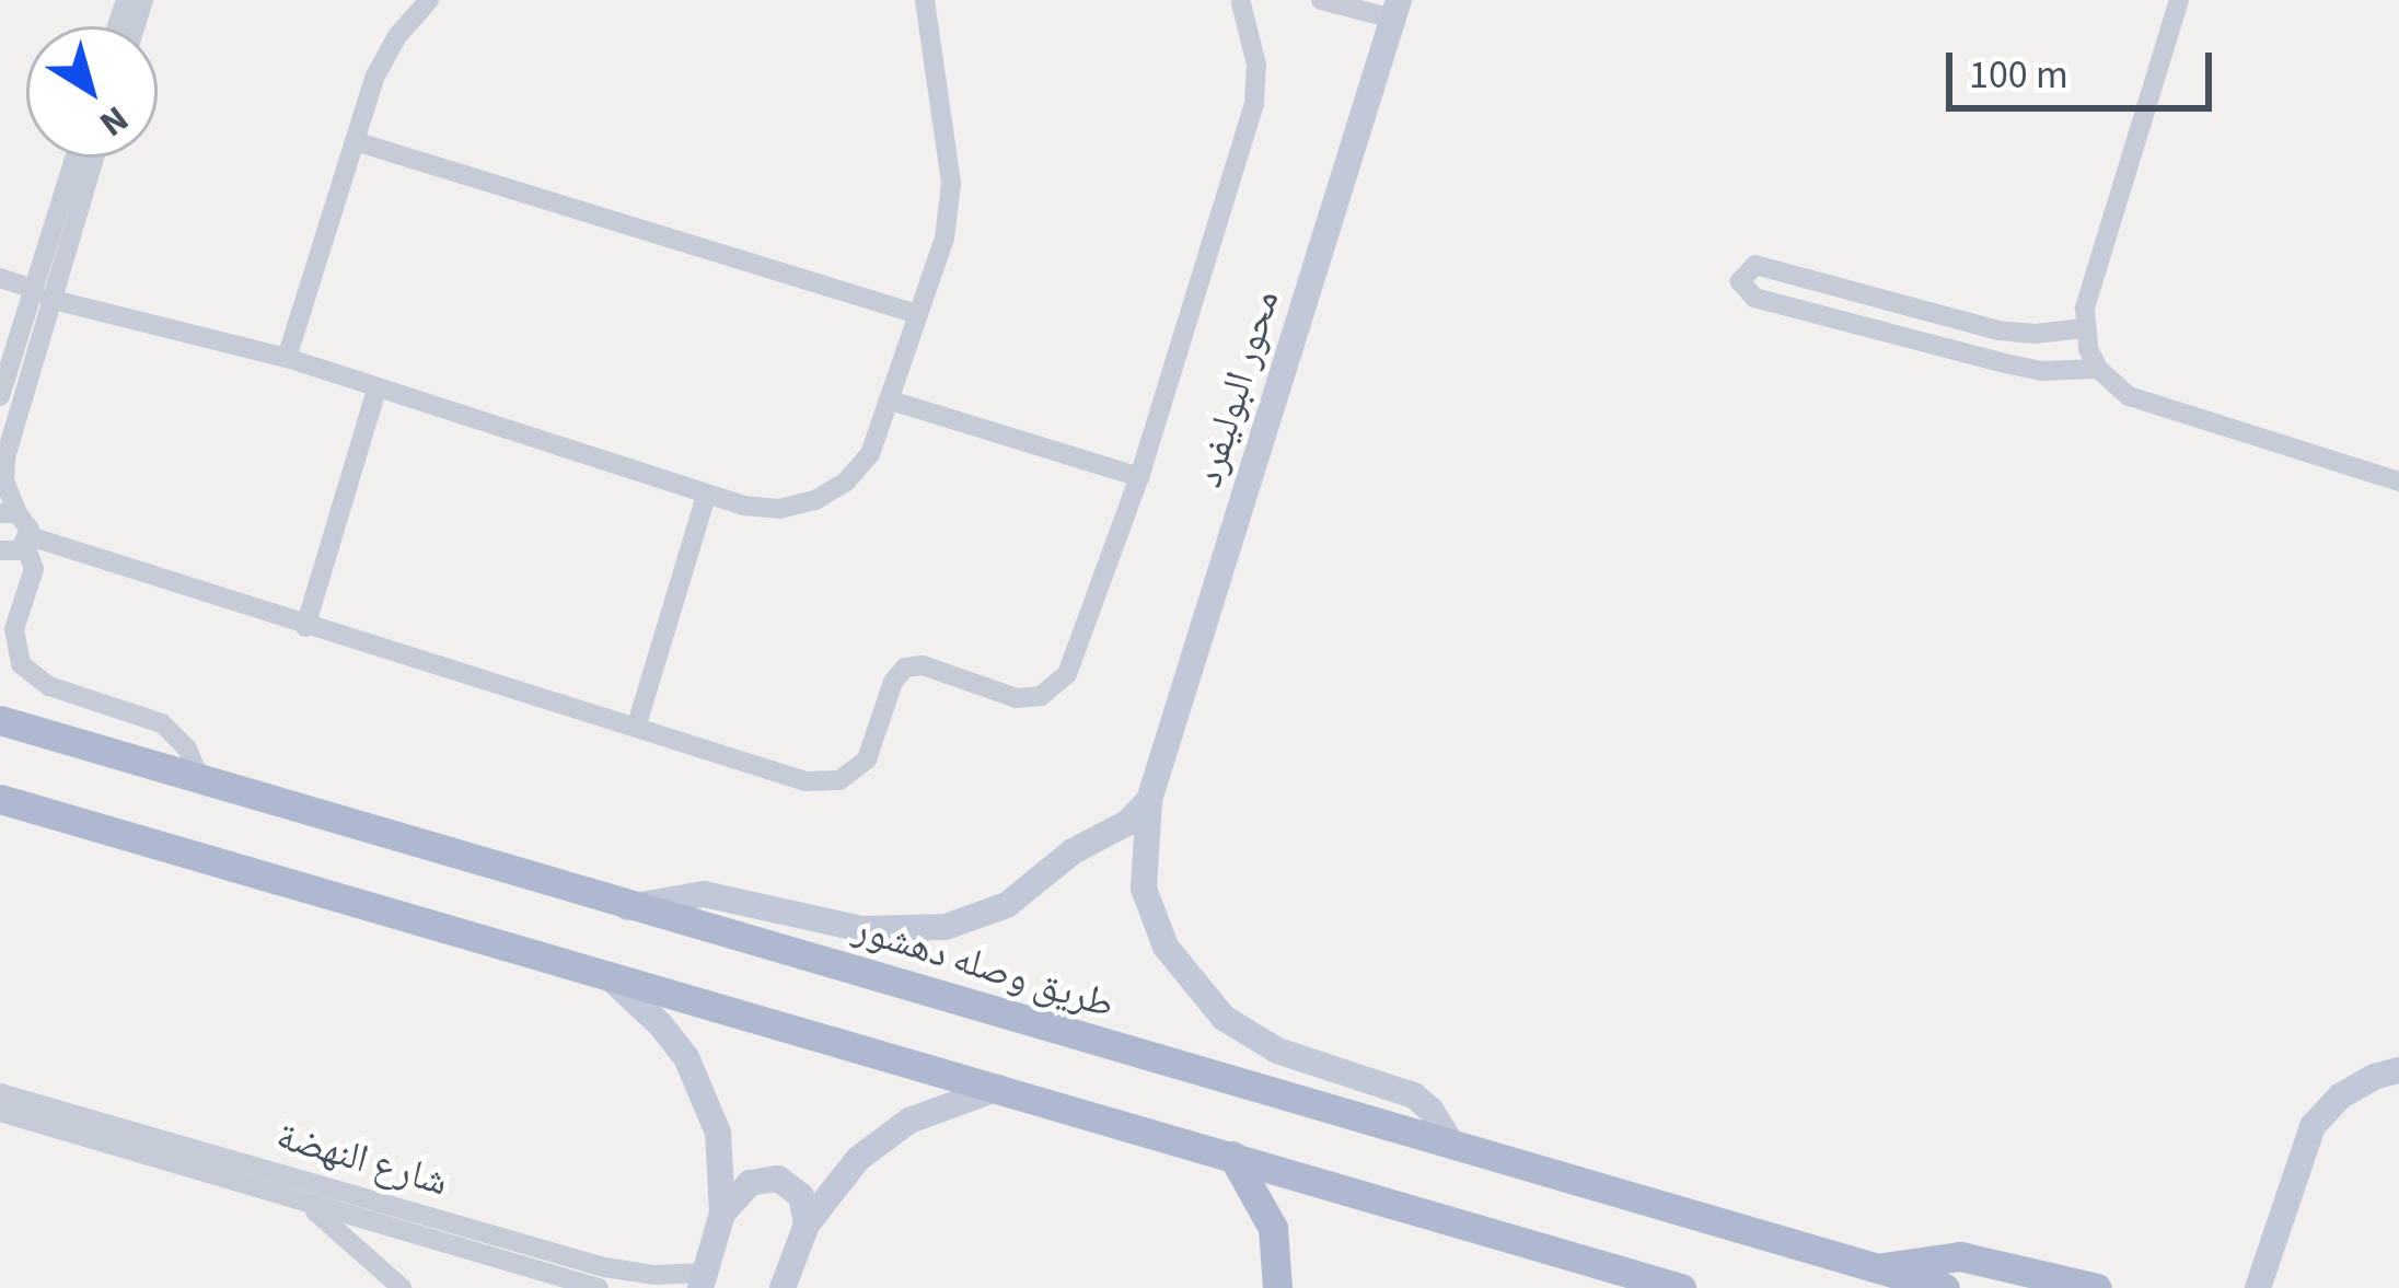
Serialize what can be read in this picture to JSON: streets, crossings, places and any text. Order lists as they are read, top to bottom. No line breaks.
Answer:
{"streets":{"main road":["طريق وصله دهشور"],"street":["محور البوليفرد","شارع النهضة"]},"crossings":[["محور البوليفرد","طريق وصله دهشور"]],"scale_bar":"100 m","north":"bottom right"}
